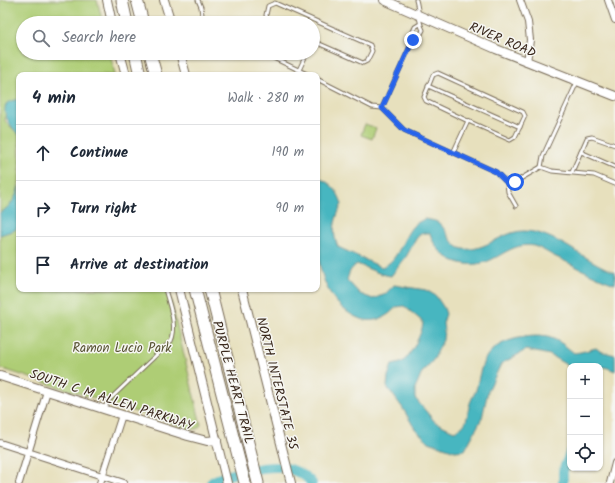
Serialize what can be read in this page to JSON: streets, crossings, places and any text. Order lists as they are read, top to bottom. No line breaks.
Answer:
{"streets":{"highway":["PURPLE HEART TRAIL"],"main road":["RIVER ROAD","NORTH INTERSTATE 35","SOUTH C M ALLEN PARKWAY"]},"parks":["Ramon Lucio Park"],"page":{"search":"Search here","heading":["4 min","Walk · 280 m"],"list":[["Continue","190 m"],["Turn right","90 m"],"Arrive at destination"],"map_buttons":["+","−"]}}
